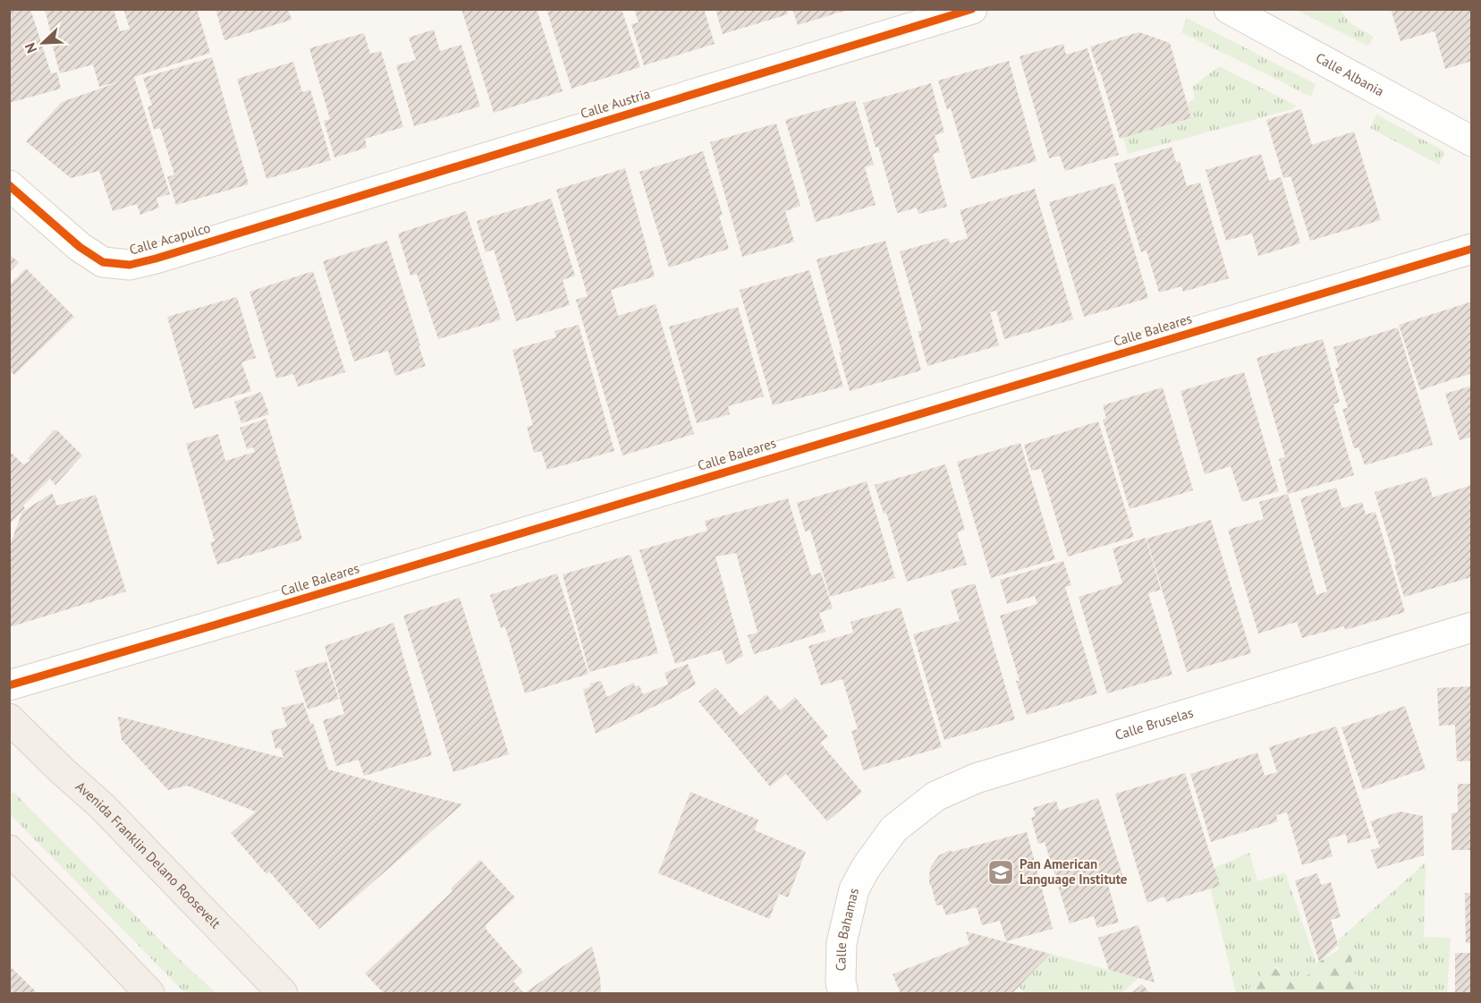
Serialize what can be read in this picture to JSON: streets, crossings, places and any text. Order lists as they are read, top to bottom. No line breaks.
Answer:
{"streets":{"main road":["Avenida Franklin Delano Roosevelt"],"street":["Calle Albania","Calle Austria","Calle Acapulco","Calle Baleares","Calle Bruselas","Calle Bahamas"]},"crossings":[["Calle Austria","Calle Acapulco"],["Calle Bruselas","Calle Bahamas"]],"places":{"school or university":["Pan American Language Institute"]},"north":"bottom left"}
